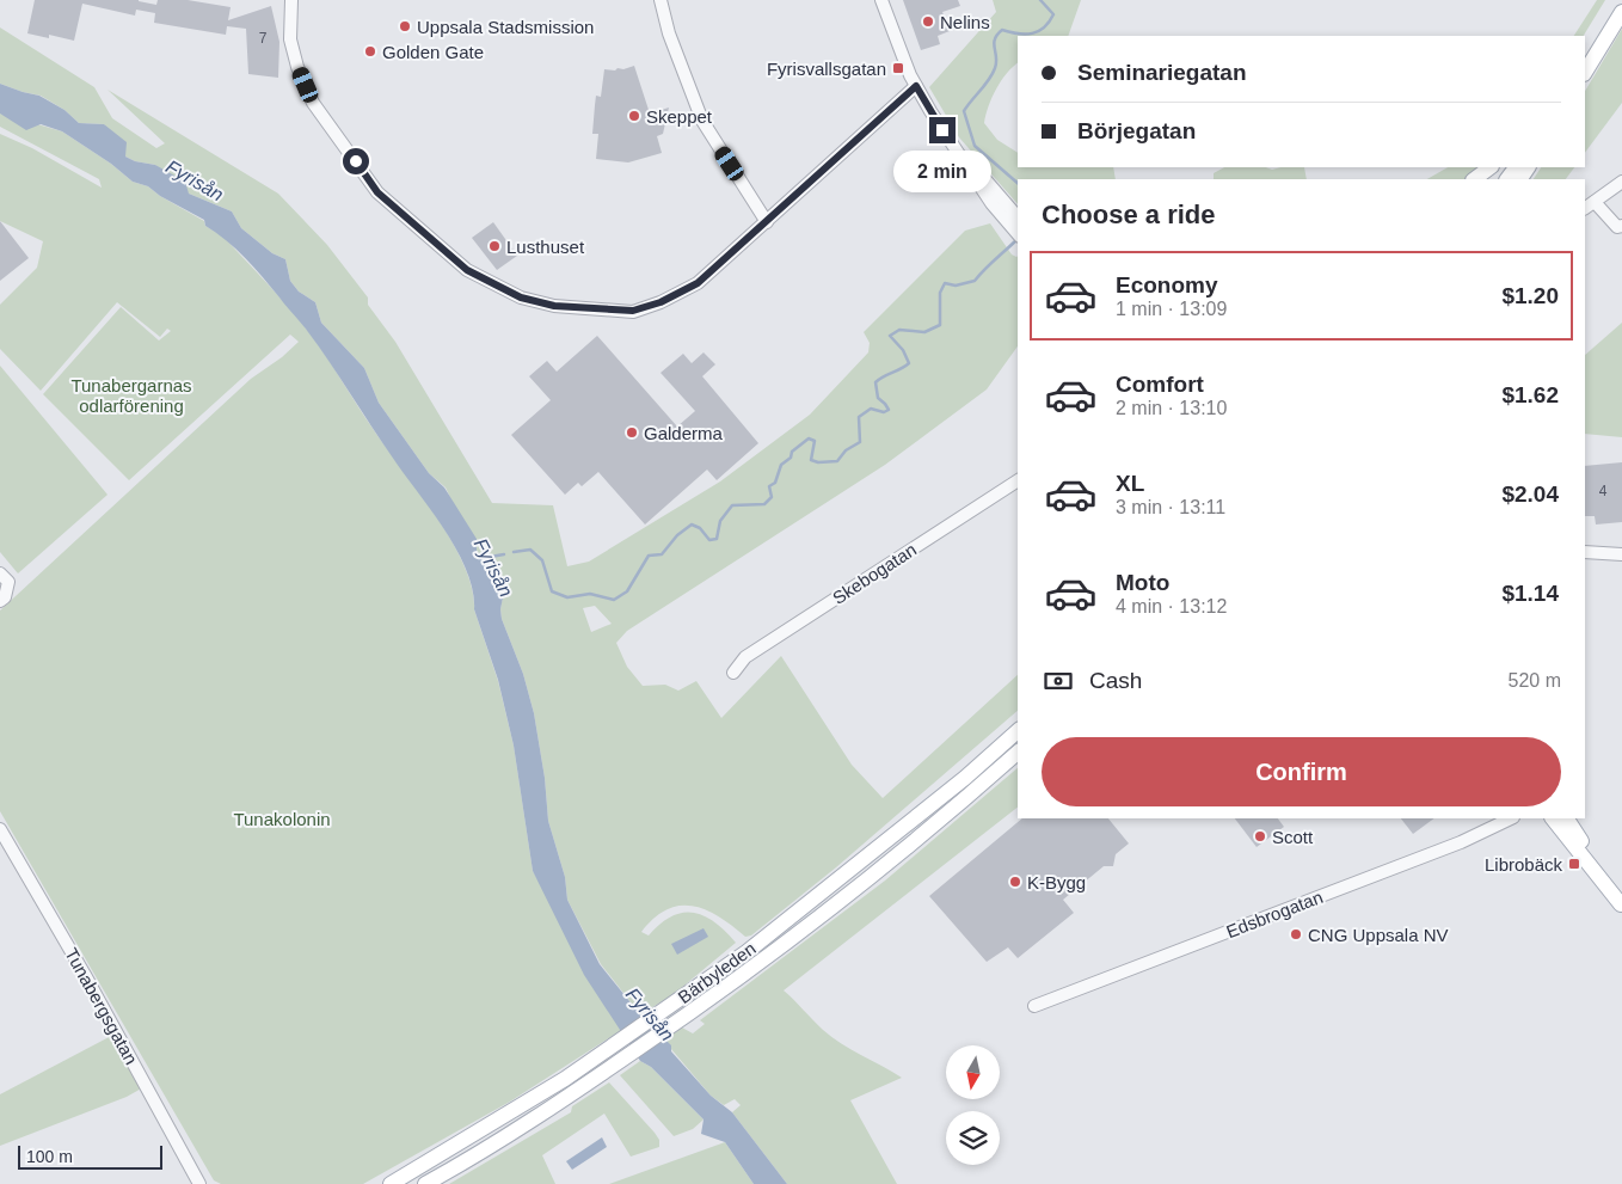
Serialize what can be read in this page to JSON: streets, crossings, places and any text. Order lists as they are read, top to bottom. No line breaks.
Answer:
{"streets":{"main road":["Bärbyleden"],"street":["Skebogatan","Edsbrogatan","Tunabergsgatan"]},"water":["Fyrisån"],"parks":["Tunabergarnas odlarförening","Tunakolonin"],"places":{"other":["Nelins","Uppsala Stadsmission","Golden Gate","Skeppet","Lusthuset","Galderma","Scott","K-Bygg","CNG Uppsala NV"],"transit":["Fyrisvallsgatan","Librobäck"]},"house_numbers":["7","4"],"scale_bar":"100 m","north":"bottom","page":{"banner":["Seminariegatan","Börjegatan"],"bubble":"2 min","heading":"Choose a ride","list":[{"name":"Economy","note":"1 min · 13:09","value":"$1.20"},{"name":"Comfort","note":"2 min · 13:10","value":"$1.62"},{"name":"XL","note":"3 min · 13:11","value":"$2.04"},{"name":"Moto","note":"4 min · 13:12","value":"$1.14"}],"pay":["Cash","520 m"],"buttons":"Confirm","scale":"100 m"}}
